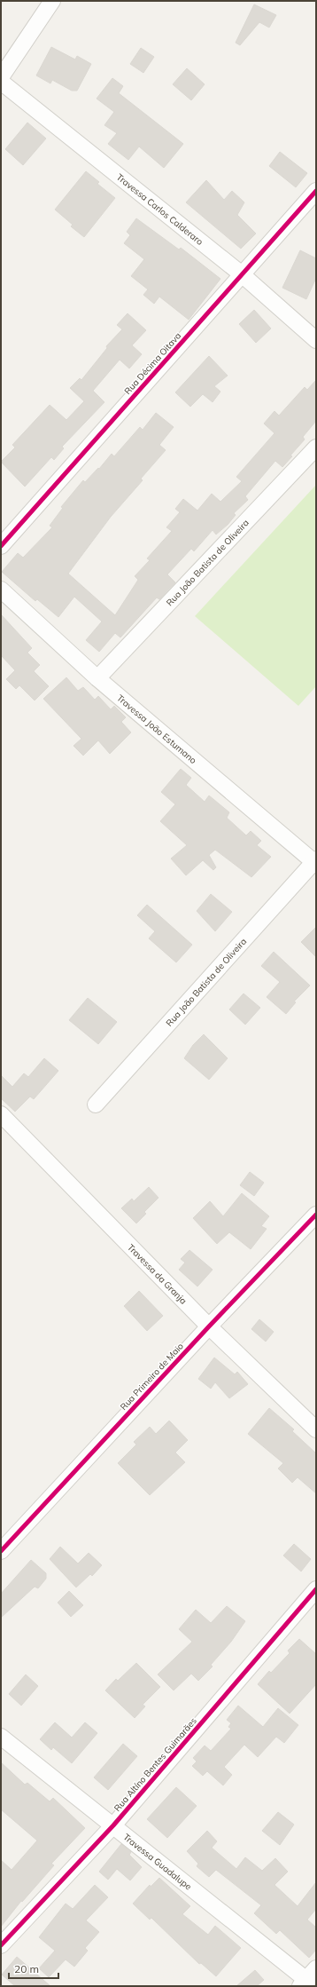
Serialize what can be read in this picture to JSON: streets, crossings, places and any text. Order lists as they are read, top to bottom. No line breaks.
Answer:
{"streets":{"street":["Travessa Carlos Calderaro","Rua Décima Oitava","Rua João Batista de Oliveira","Travessa João Estumano","Travessa da Granja","Rua Primeiro de Maio","Rua Altíno Bentes Guimarães","Travessa Guadalupe"]},"crossings":[["Travessa Carlos Calderaro","Rua Décima Oitava"],["Rua João Batista de Oliveira","Travessa João Estumano"],["Travessa da Granja","Rua Primeiro de Maio"],["Rua Altíno Bentes Guimarães","Travessa Guadalupe"]],"scale_bar":"20 m"}
